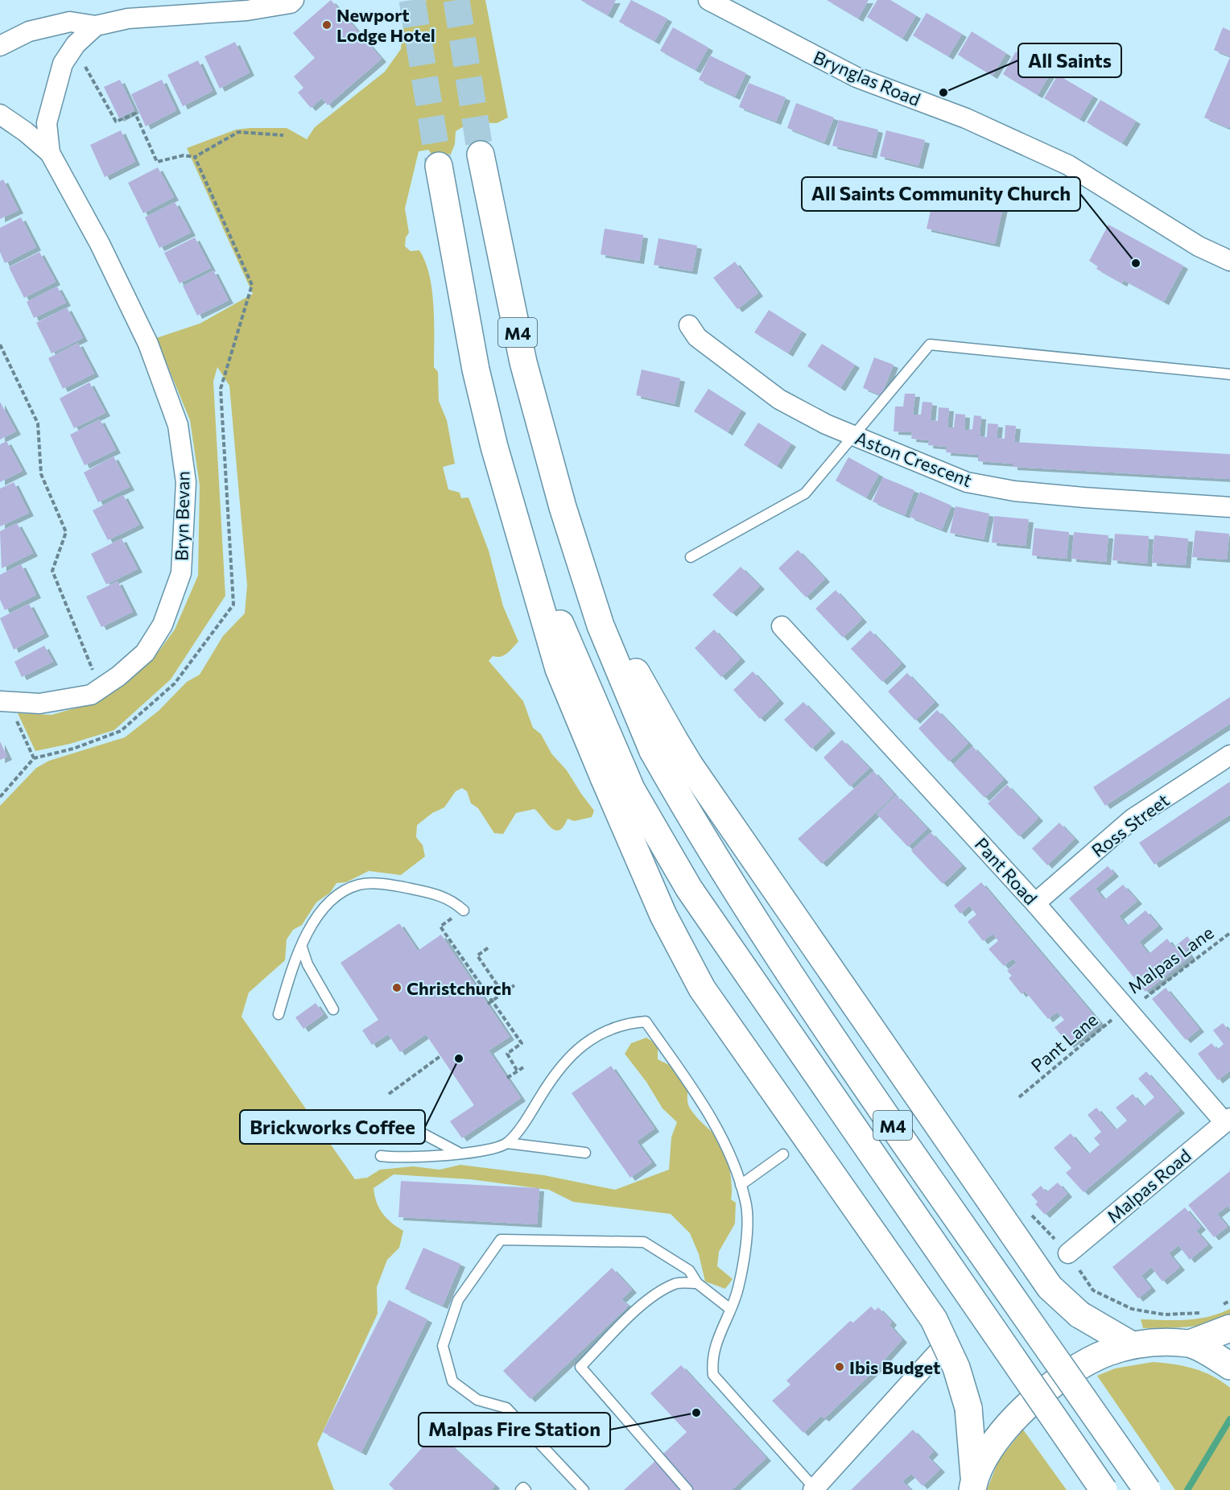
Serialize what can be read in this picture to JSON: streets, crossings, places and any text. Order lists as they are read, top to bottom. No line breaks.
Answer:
{"streets":{"main road":["M4"],"street":["Brynglas Road","Aston Crescent","Bryn Bevan","Ross Street","Pant Road","Malpas Road"],"path":["Malpas Lane","Pant Lane"]},"crossings":[["Ross Street","Pant Road"],["Pant Road","Malpas Lane"],["Pant Road","Pant Lane"],["Pant Road","Malpas Road"],["Malpas Lane","Pant Lane"]],"places":["Newport Lodge Hotel","All Saints","All Saints Community Church","Christchurch","Brickworks Coffee","Ibis Budget","Malpas Fire Station"]}
